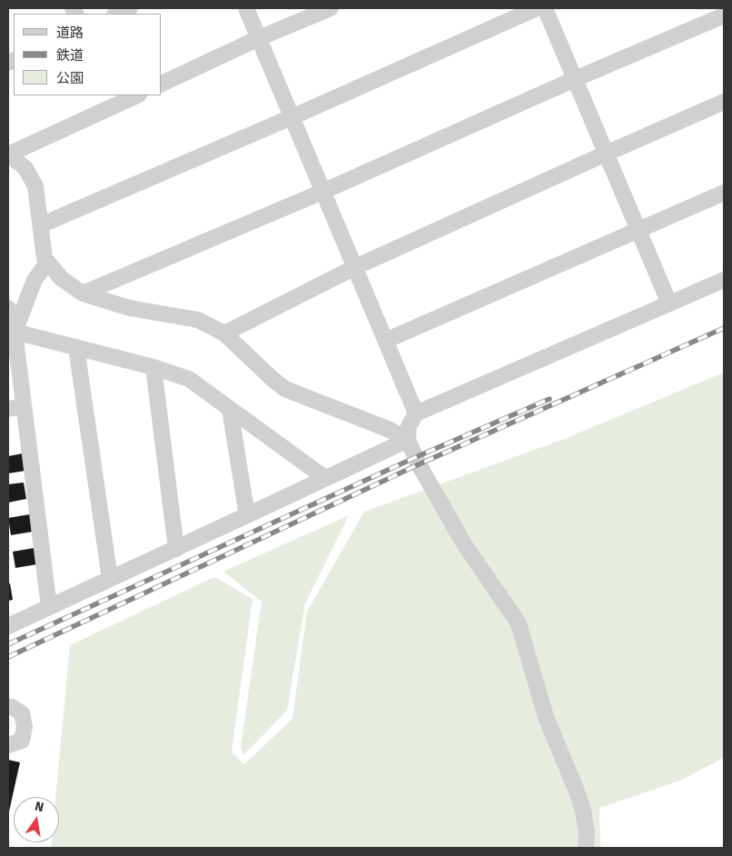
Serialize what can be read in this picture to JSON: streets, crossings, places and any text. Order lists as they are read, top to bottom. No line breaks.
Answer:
{"legend":["道路","鉄道","公園"],"north":"top"}
